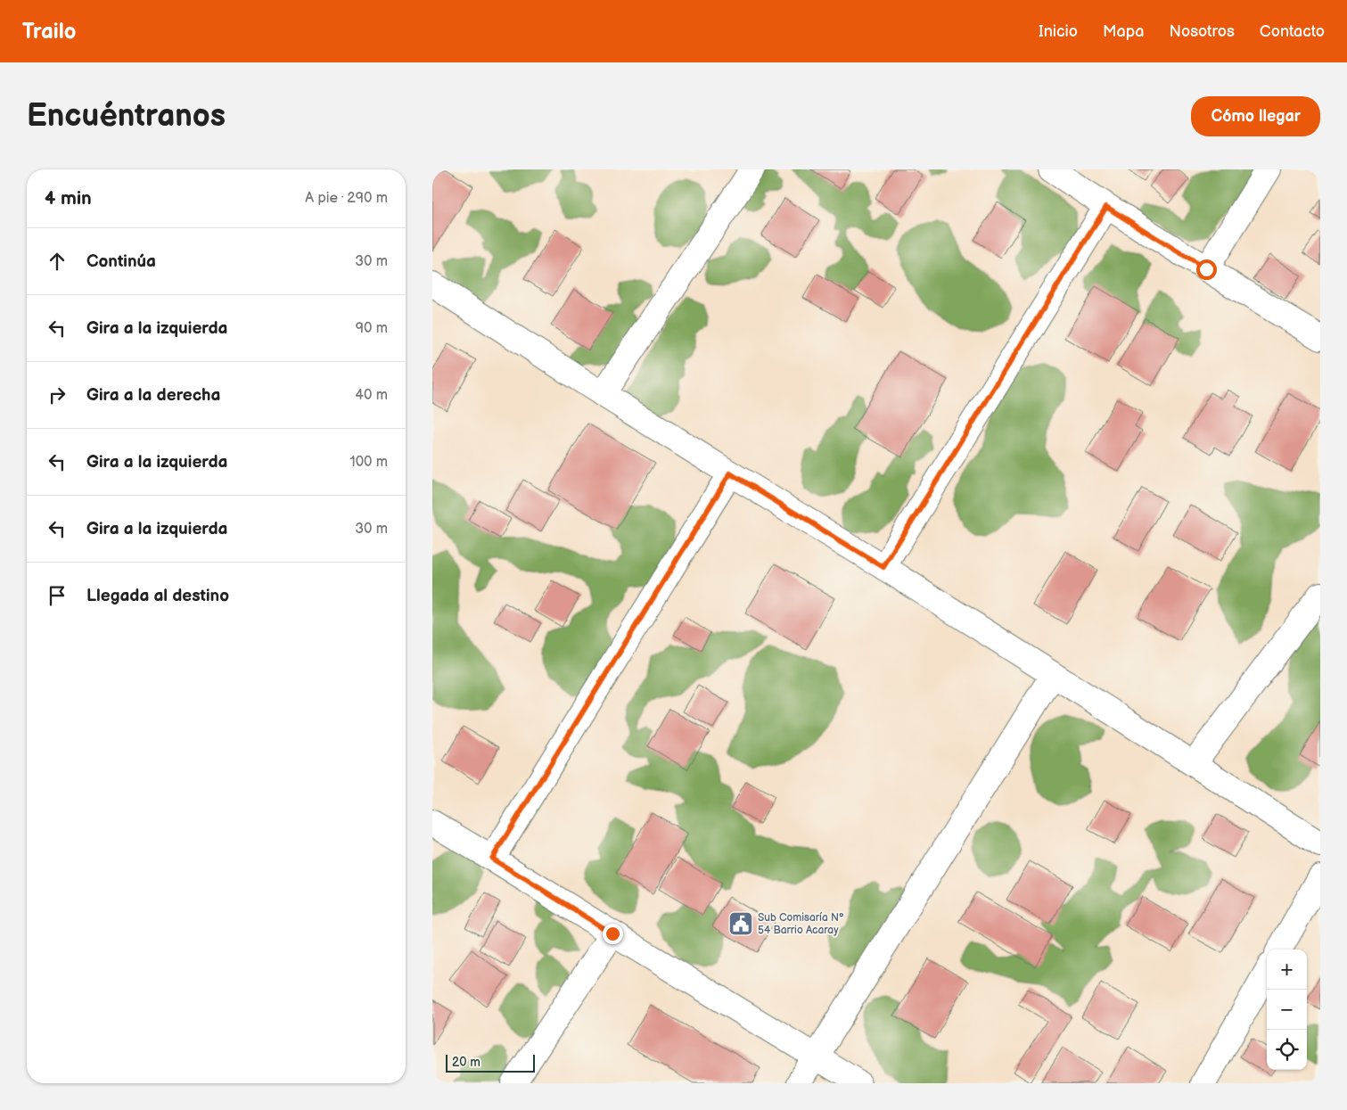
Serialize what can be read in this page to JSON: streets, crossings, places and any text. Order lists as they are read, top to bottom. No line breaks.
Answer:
{"places":{"public building":["Sub Comisaría N° 54 Barrio Acaray"]},"scale_bar":"20 m","page":{"header":"Trailo","nav":["Inicio","Mapa","Nosotros","Contacto"],"buttons":"Cómo llegar","title":"Encuéntranos","heading":["4 min","A pie · 290 m"],"list":[["Continúa","30 m"],["Gira a la izquierda","90 m"],["Gira a la derecha","40 m"],["Gira a la izquierda","100 m"],["Gira a la izquierda","30 m"],"Llegada al destino"],"map_buttons":["+","−"],"scale":"20 m"}}
